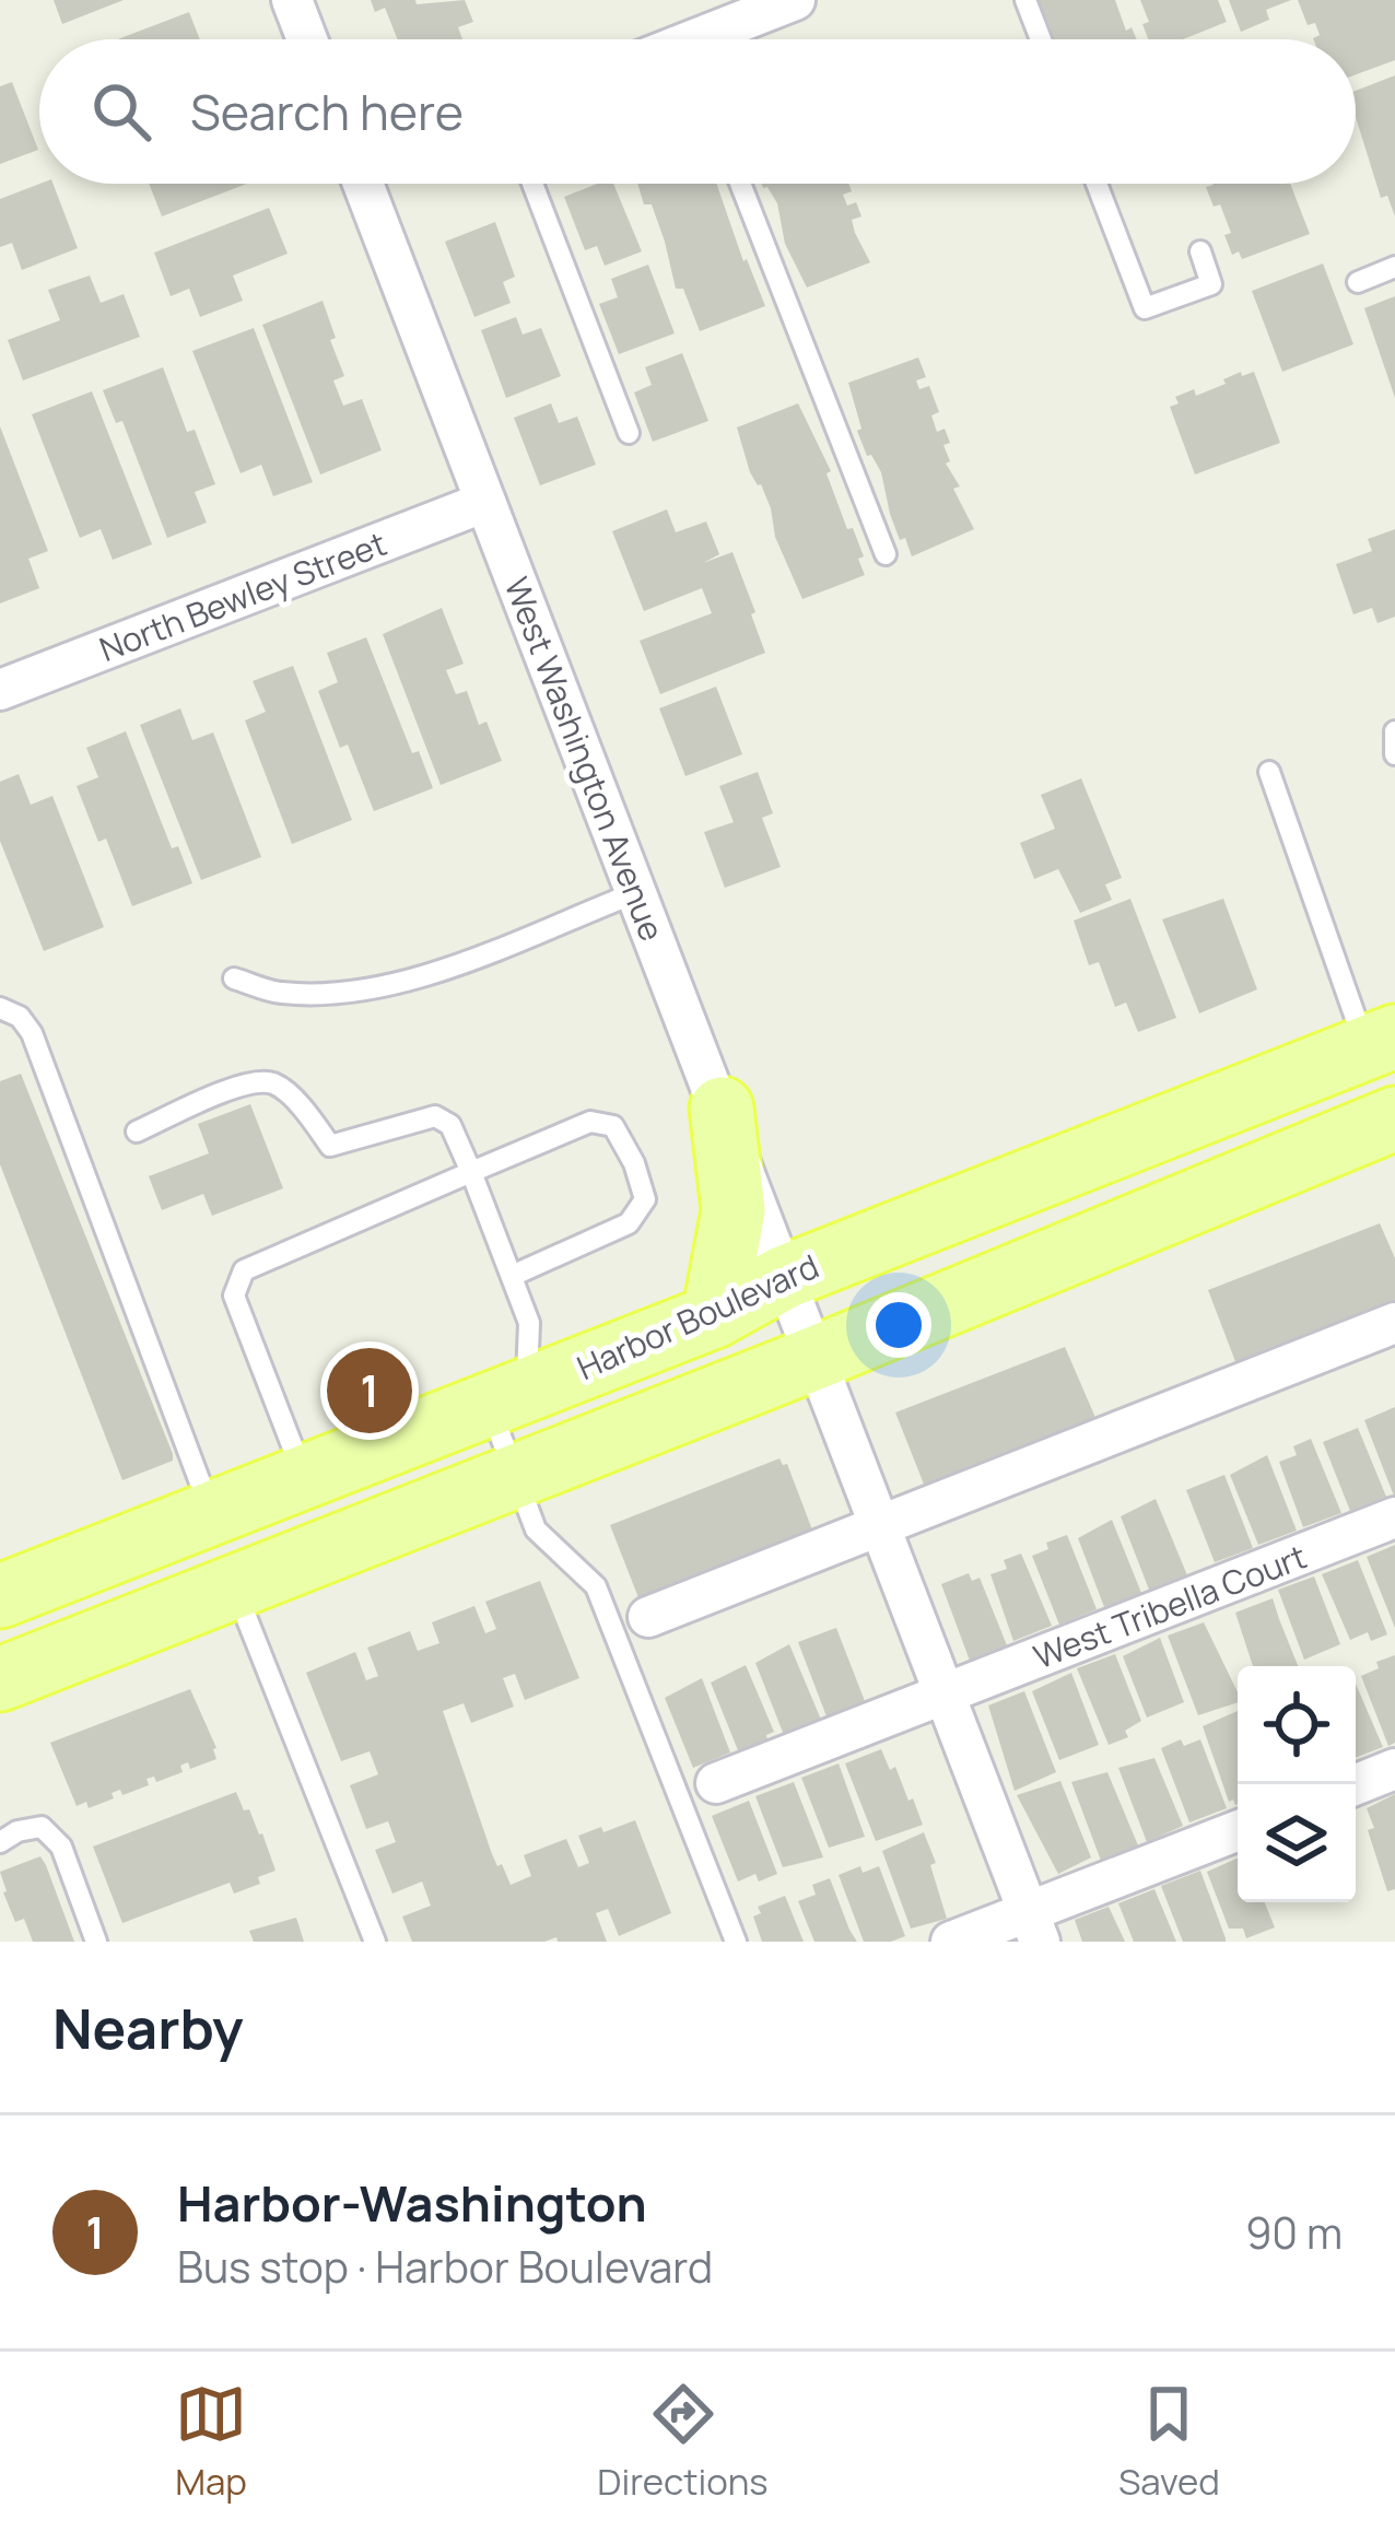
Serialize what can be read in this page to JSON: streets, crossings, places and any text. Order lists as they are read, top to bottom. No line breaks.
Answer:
{"streets":{"main road":["Harbor Boulevard"],"street":["North Bewley Street","West Washington Avenue","West Tribella Court"]},"crossings":[["North Bewley Street","West Washington Avenue"],["West Washington Avenue","Harbor Boulevard"]],"page":{"search":"Search here","pins":"1","heading":"Nearby","list":[{"mark":"1","name":"Harbor-Washington","note":"Bus stop · Harbor Boulevard","value":"90 m"}],"nav":["Map","Directions","Saved"]}}
